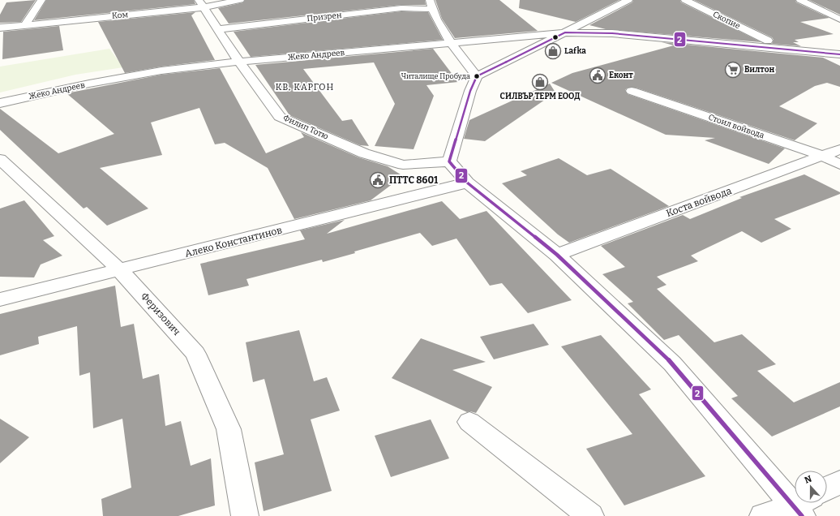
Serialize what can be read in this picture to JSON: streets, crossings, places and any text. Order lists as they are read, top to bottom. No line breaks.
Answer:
{"streets":{"street":["Ком","Призрен","Скопие","Жеко Андреев","Стоил войвода","Филип Тотю","Коста войвода","Алеко Константинов","Феризович"]},"crossings":[["Ком","Филип Тотю"],["Призрен","Филип Тотю"],["Жеко Андреев","Филип Тотю"],["Стоил войвода","Коста войвода"],["Алеко Константинов","Феризович"]],"districts":["КВ. КАРГОН"],"places":{"shop":["Lafka","СИЛВЪР ТЕРМ ЕООД"],"supermarket":["Вилтон"],"public building":["Еконт","ПТТС 8601"],"other":["Читалище Пробуда"]},"lines":["transit line 2"],"north":"top"}
